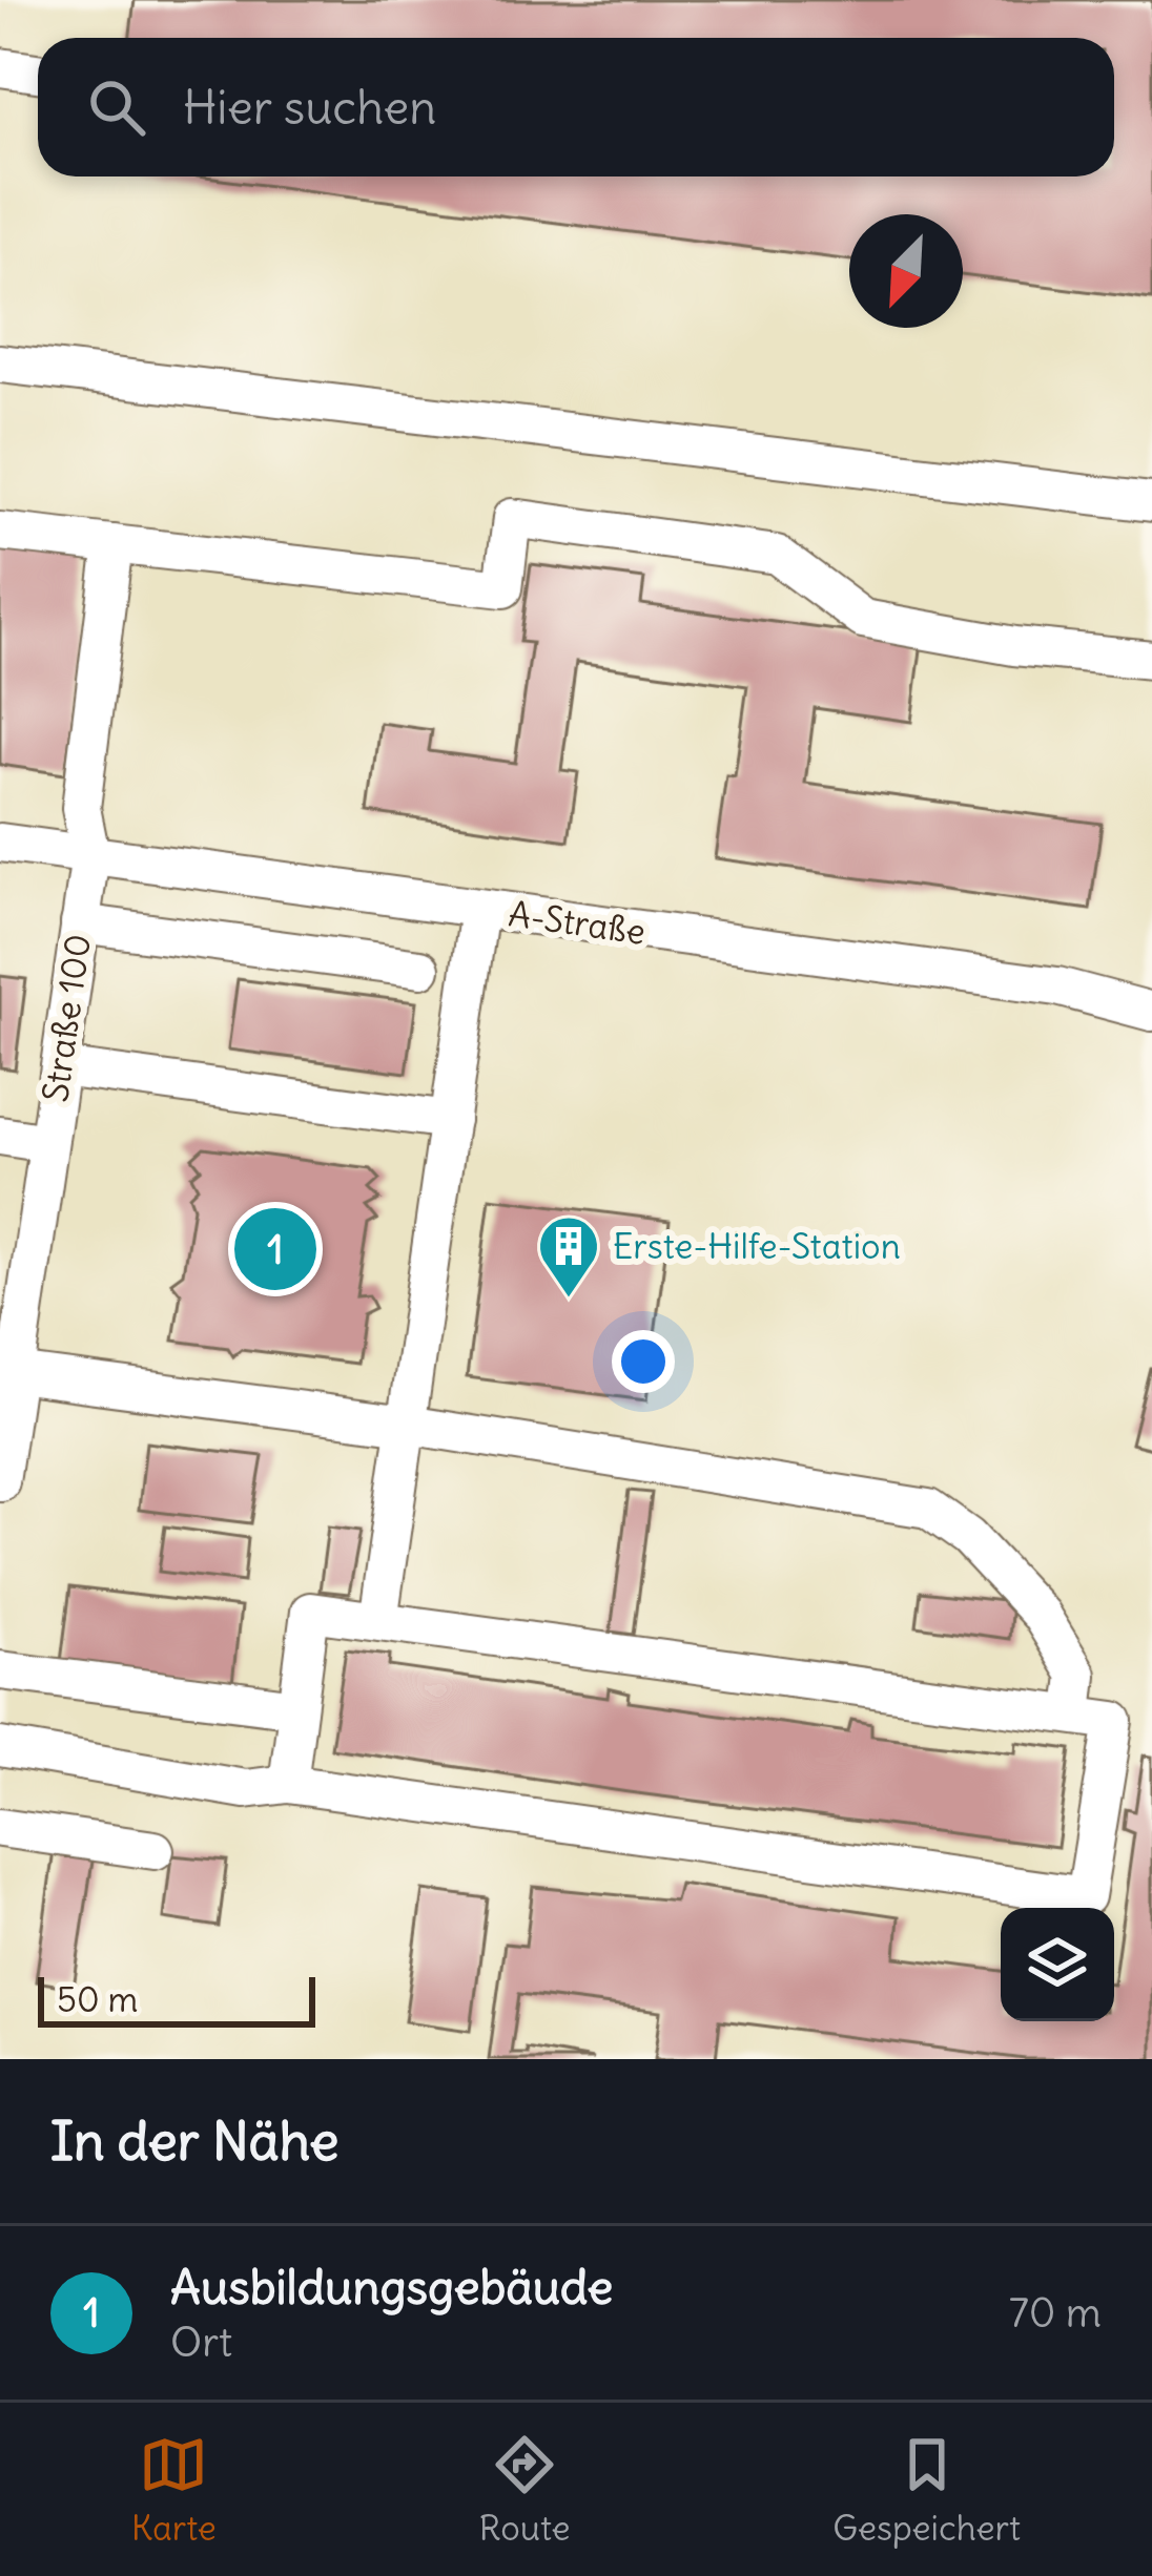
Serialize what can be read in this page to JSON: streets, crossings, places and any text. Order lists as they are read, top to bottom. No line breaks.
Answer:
{"streets":{"lane":["A-Straße","Straße 100"]},"crossings":[["A-Straße","Straße 100"]],"places":{"building":["Erste-Hilfe-Station"]},"scale_bar":"50 m","north":"bottom left","page":{"search":"Hier suchen","pins":"1","scale":"50 m","heading":"In der Nähe","list":[{"mark":"1","name":"Ausbildungsgebäude","note":"Ort","value":"70 m"}],"nav":["Karte","Route","Gespeichert"]}}
